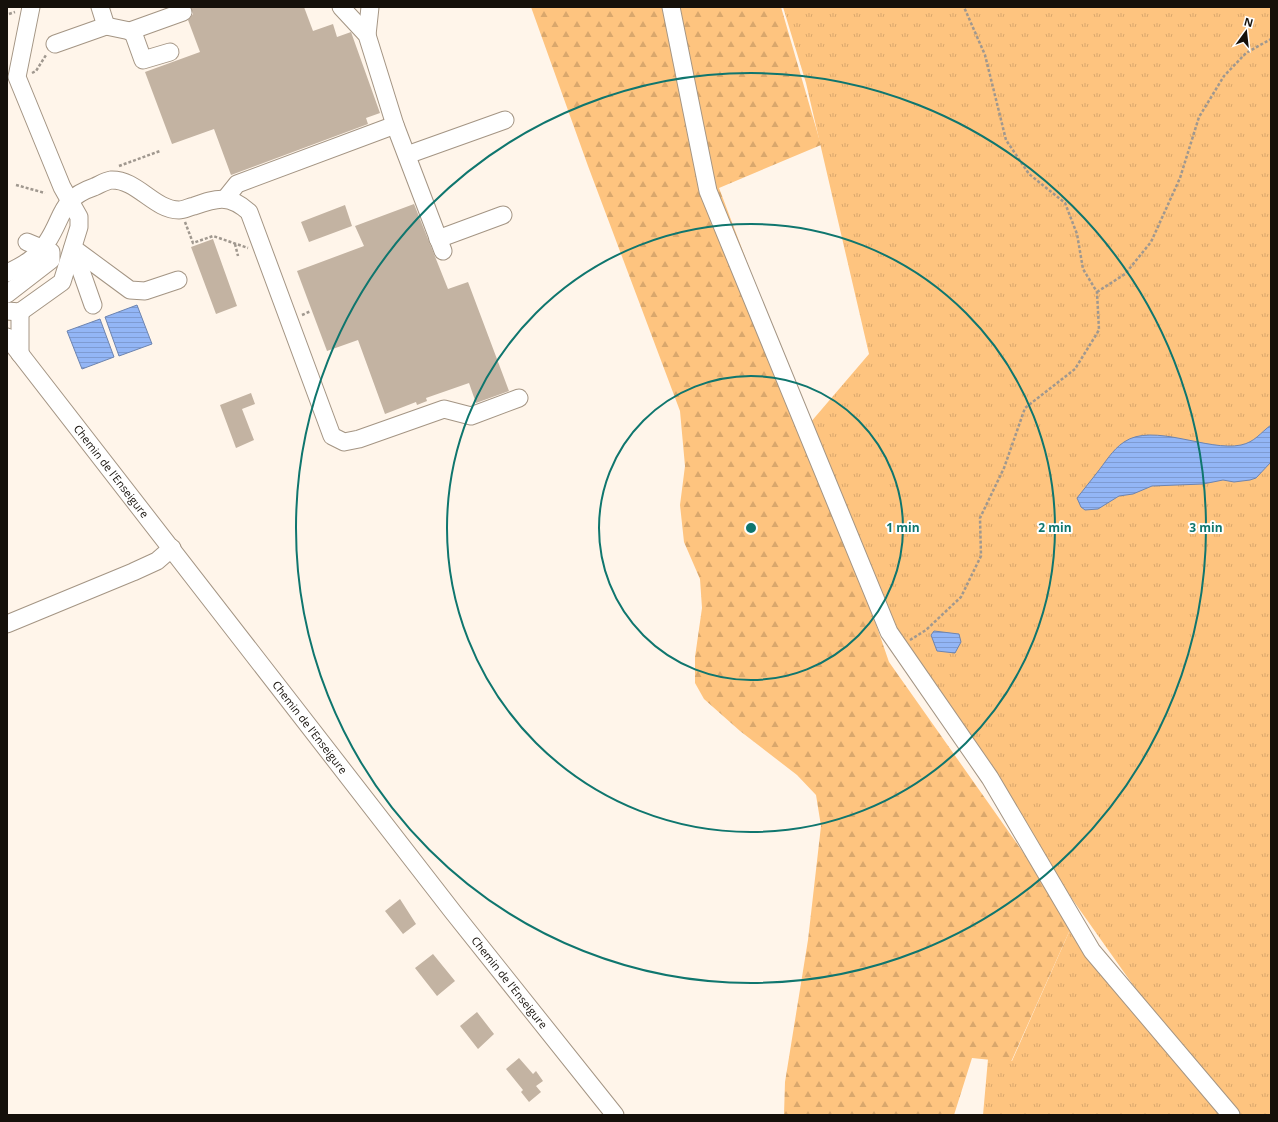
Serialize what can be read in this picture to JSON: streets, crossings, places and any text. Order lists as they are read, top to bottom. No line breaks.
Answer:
{"streets":{"street":["Chemin de l'Enseigure"]},"north":"top","rings":["1 min","2 min","3 min"]}
